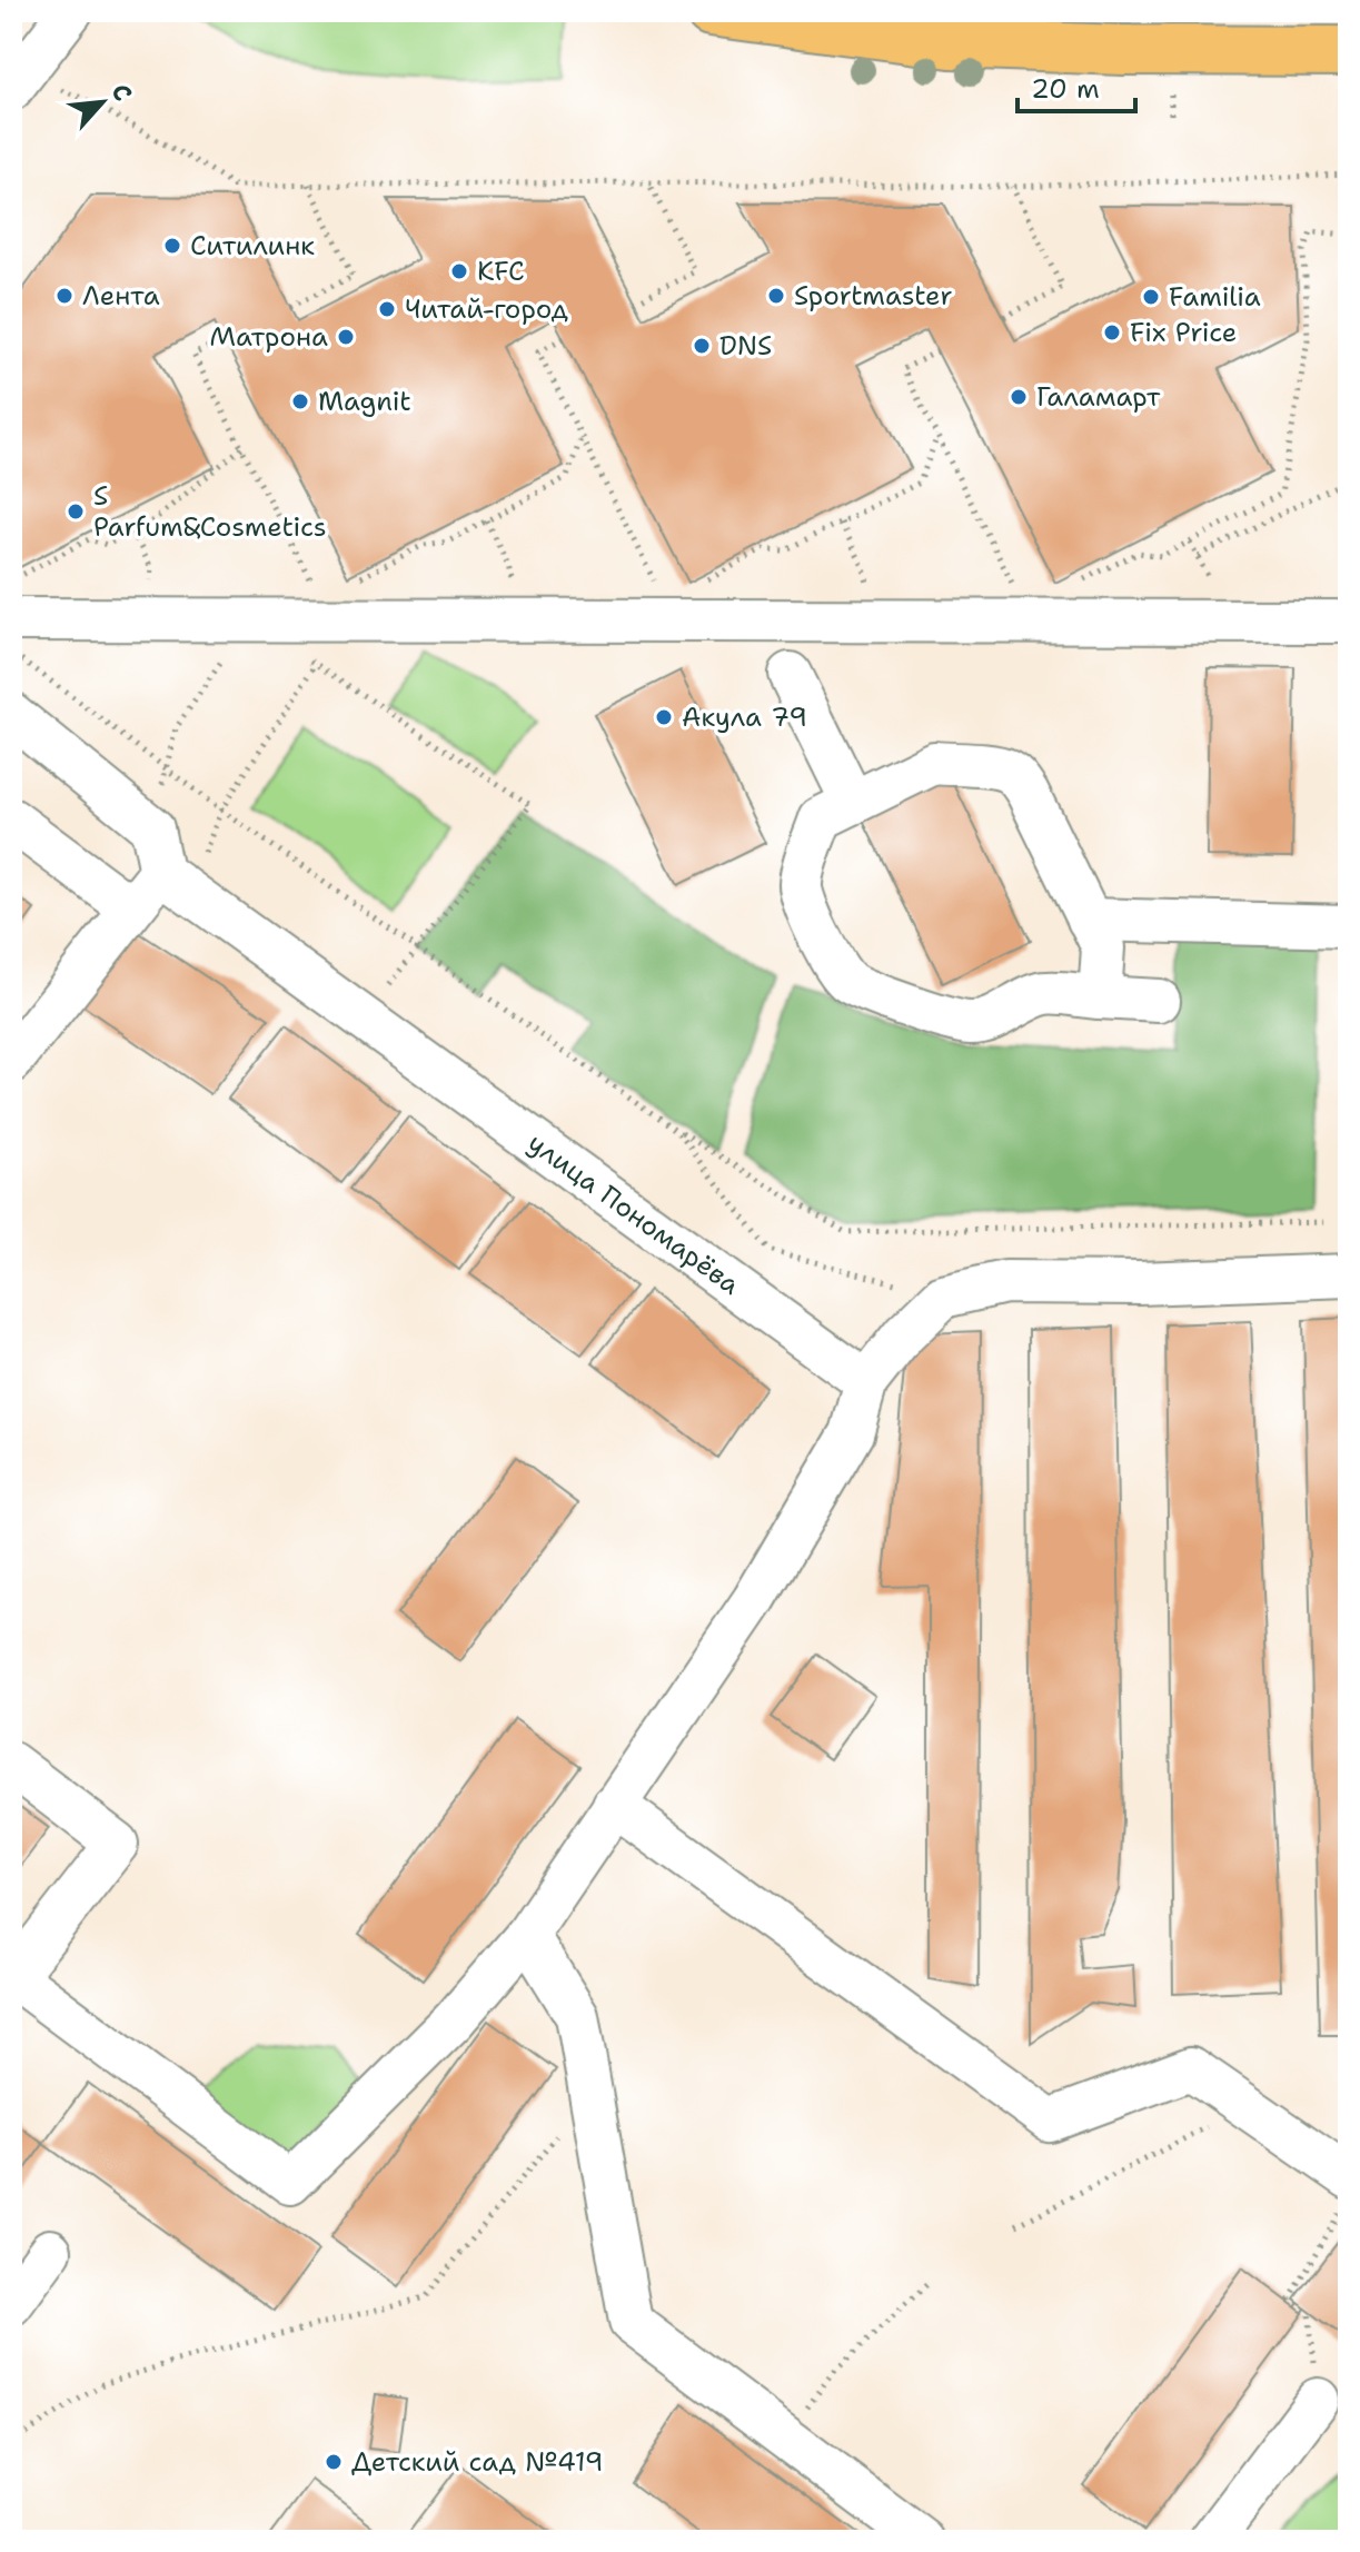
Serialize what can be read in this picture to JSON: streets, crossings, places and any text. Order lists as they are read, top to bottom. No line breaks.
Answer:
{"streets":{"street":["улица Пономарёва"]},"places":["Ситилинк","KFC","Лента","Sportmaster","Familia","Читай-город","Fix Price","Матрона","DNS","Галамарт","Magnit","S Parfum&Cosmetics","Акула 79","Детский сад №419"],"scale_bar":"20 m","north":"top right"}
